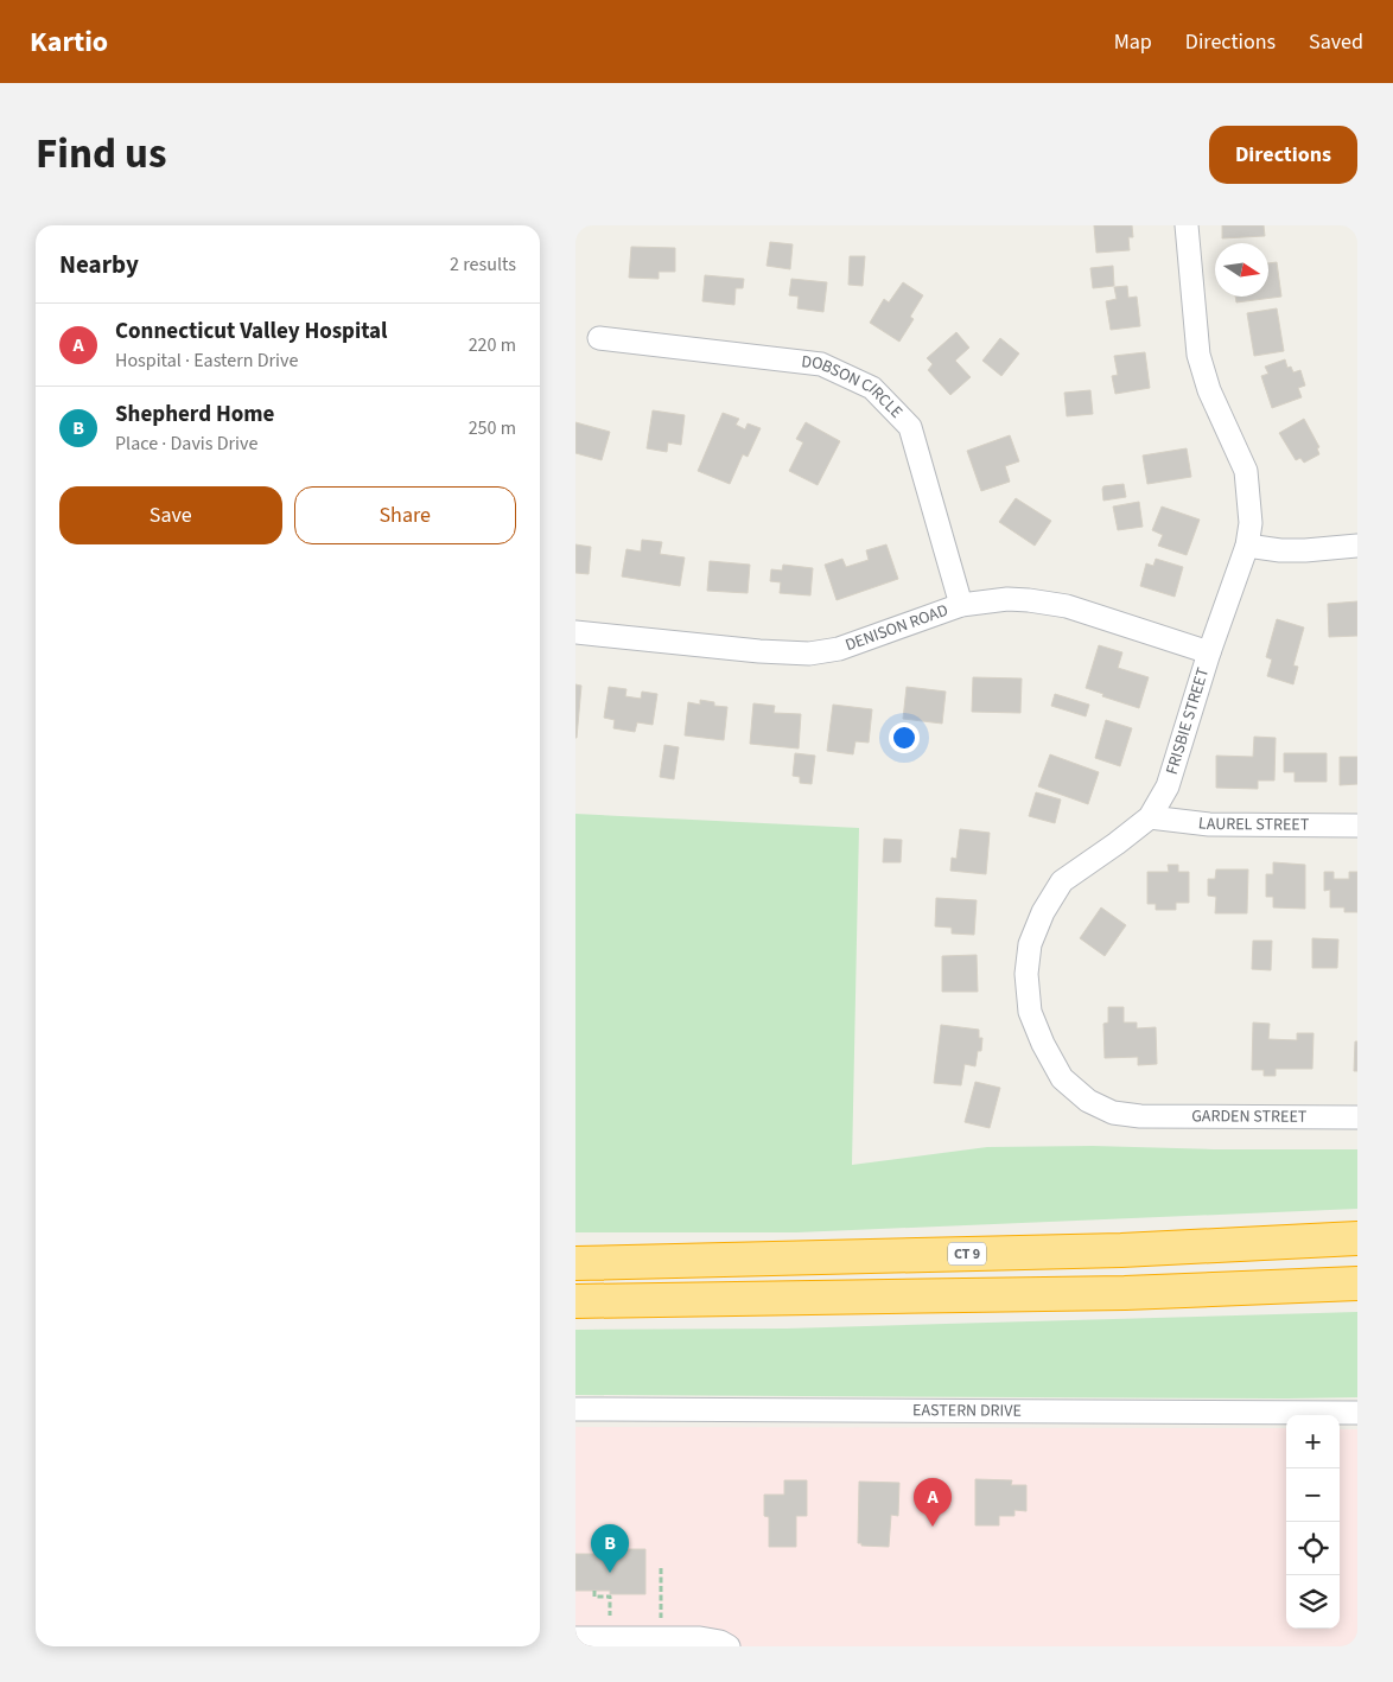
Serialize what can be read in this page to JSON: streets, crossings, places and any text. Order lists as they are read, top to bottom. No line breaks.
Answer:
{"streets":{"highway":["CT 9"],"street":["DOBSON CIRCLE","DENISON ROAD","FRISBIE STREET","LAUREL STREET","GARDEN STREET","EASTERN DRIVE"]},"crossings":[["DOBSON CIRCLE","DENISON ROAD"],["DENISON ROAD","FRISBIE STREET"],["FRISBIE STREET","LAUREL STREET"],["FRISBIE STREET","GARDEN STREET"]],"north":"right","page":{"header":"Kartio","nav":["Map","Directions","Saved"],"title":"Find us","buttons":["Directions",["Save","Share"]],"heading":["Nearby","2 results"],"list":[{"mark":"A","name":"Connecticut Valley Hospital","note":"Hospital · Eastern Drive","value":"220 m"},{"mark":"B","name":"Shepherd Home","note":"Place · Davis Drive","value":"250 m"}],"map_buttons":["+","−"],"pins":["A","B"]}}
